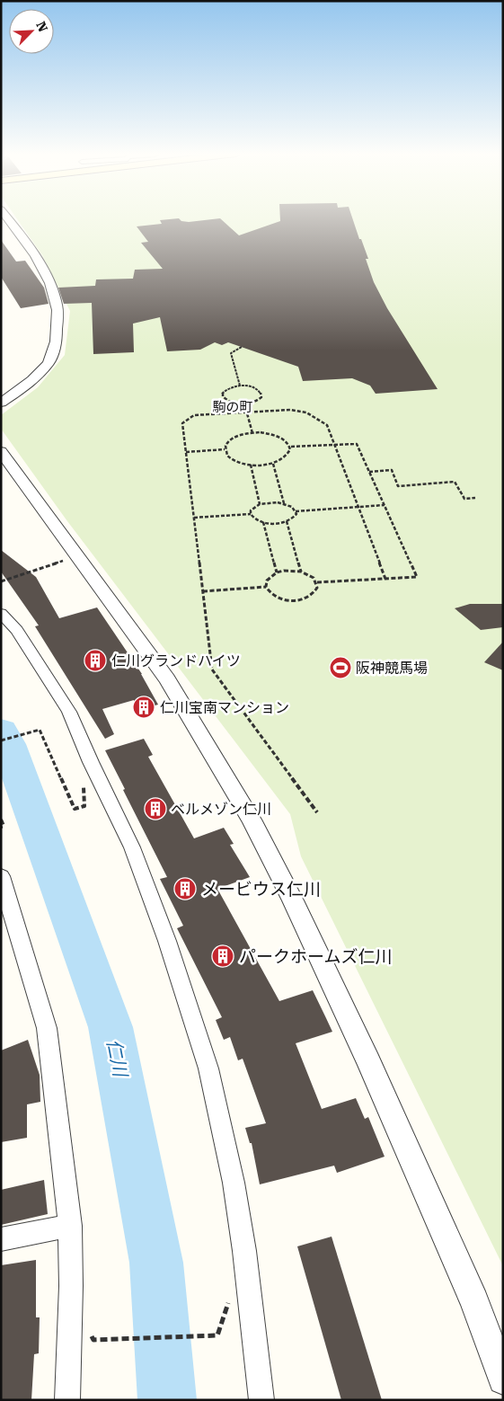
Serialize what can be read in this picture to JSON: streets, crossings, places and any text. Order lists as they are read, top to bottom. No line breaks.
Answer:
{"districts":["駒の町"],"water":["仁川"],"places":{"building":["仁川グランドハイツ","仁川宝南マンション","ベルメゾン仁川","メービウス仁川","パークホームズ仁川"],"sports":["阪神競馬場"]},"north":"top right"}
